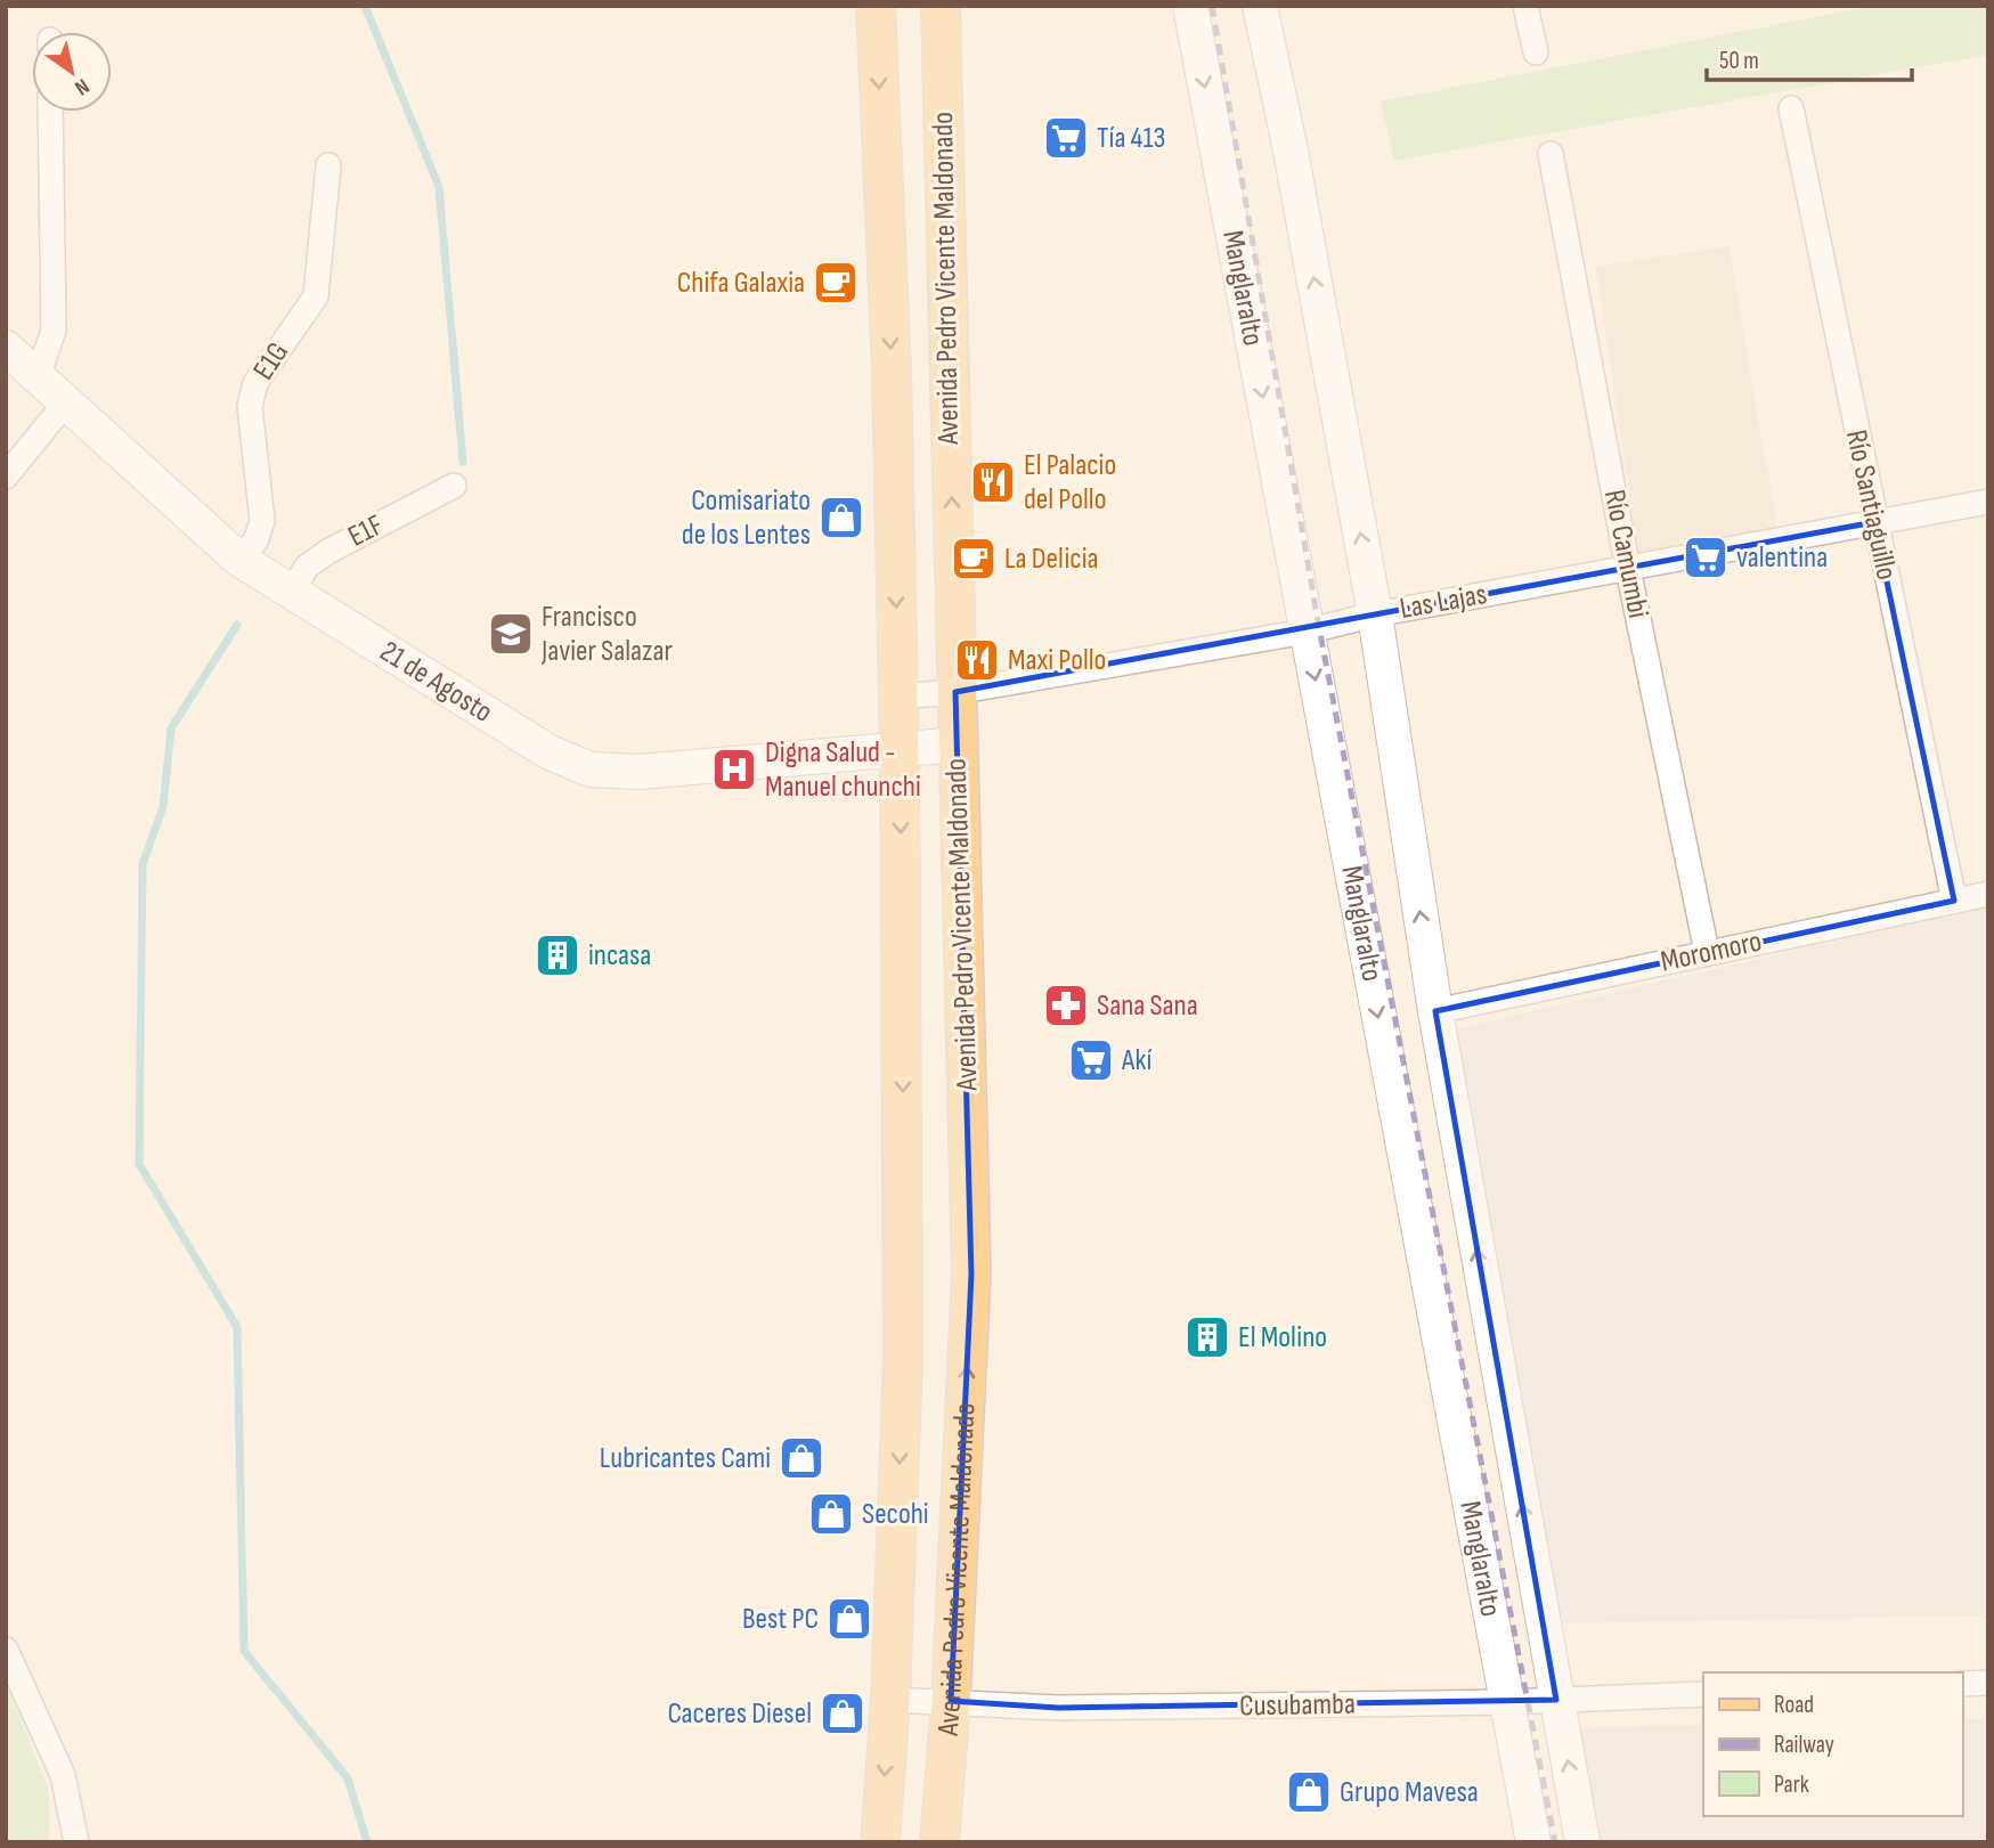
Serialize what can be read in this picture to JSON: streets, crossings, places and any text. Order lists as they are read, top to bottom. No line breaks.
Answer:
{"streets":{"main road":["Avenida Pedro Vicente Maldonado","Manglaralto","21 de Agosto"],"street":["E1G","Río Santiaguillo","E1F","Río Camumbi","Las Lajas","Moromoro","Cusubamba"]},"crossings":[["Avenida Pedro Vicente Maldonado","Las Lajas"],["Avenida Pedro Vicente Maldonado","21 de Agosto"],["Avenida Pedro Vicente Maldonado","Cusubamba"],["Manglaralto","Las Lajas"],["Manglaralto","Moromoro"],["Manglaralto","Cusubamba"],["E1G","21 de Agosto"],["Río Santiaguillo","Las Lajas"],["Río Santiaguillo","Moromoro"],["E1F","21 de Agosto"],["Río Camumbi","Las Lajas"],["Río Camumbi","Moromoro"]],"places":{"supermarket":["Tía 413","valentina","Akí"],"cafe":["Chifa Galaxia","La Delicia"],"restaurant":["El Palacio del Pollo","Maxi Pollo"],"shop":["Comisariato de los Lentes","Lubricantes Cami","Secohi","Best PC","Caceres Diesel","Grupo Mavesa"],"school or university":["Francisco Javier Salazar"],"hospital":["Digna Salud - Manuel chunchi"],"building":["incasa","El Molino"],"pharmacy":["Sana Sana"]},"legend":["Road","Railway","Park"],"scale_bar":"50 m","north":"bottom right"}
